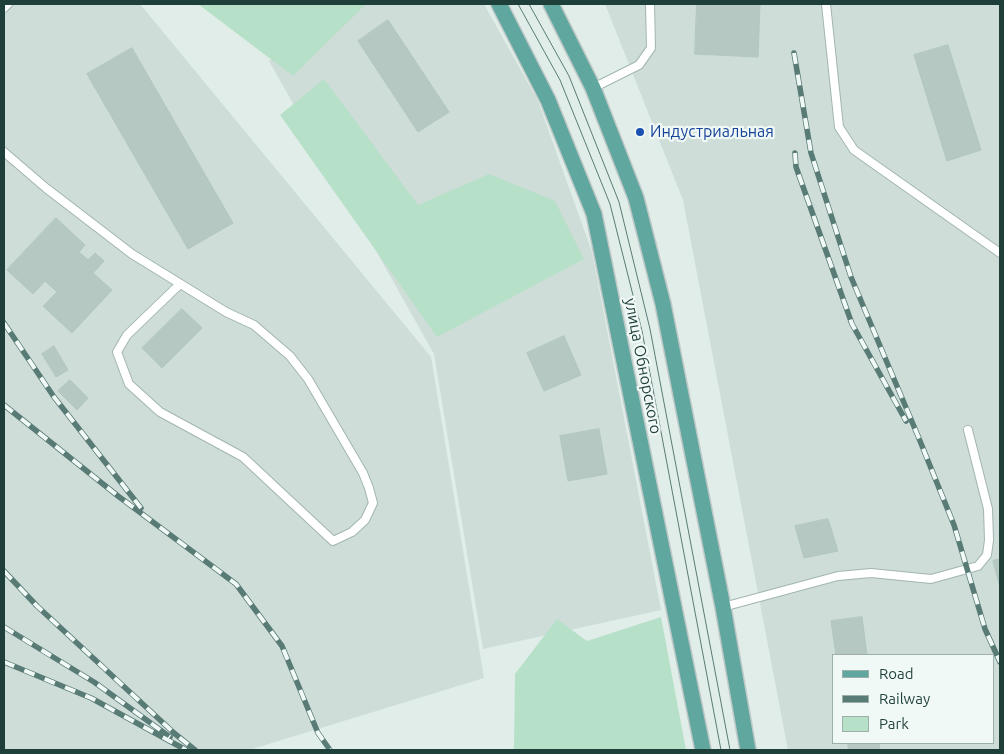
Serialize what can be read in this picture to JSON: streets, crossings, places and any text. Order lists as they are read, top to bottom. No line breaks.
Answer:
{"streets":{"main road":["улица Обнорского"]},"places":["Индустриальная"],"legend":["Road","Railway","Park"]}
